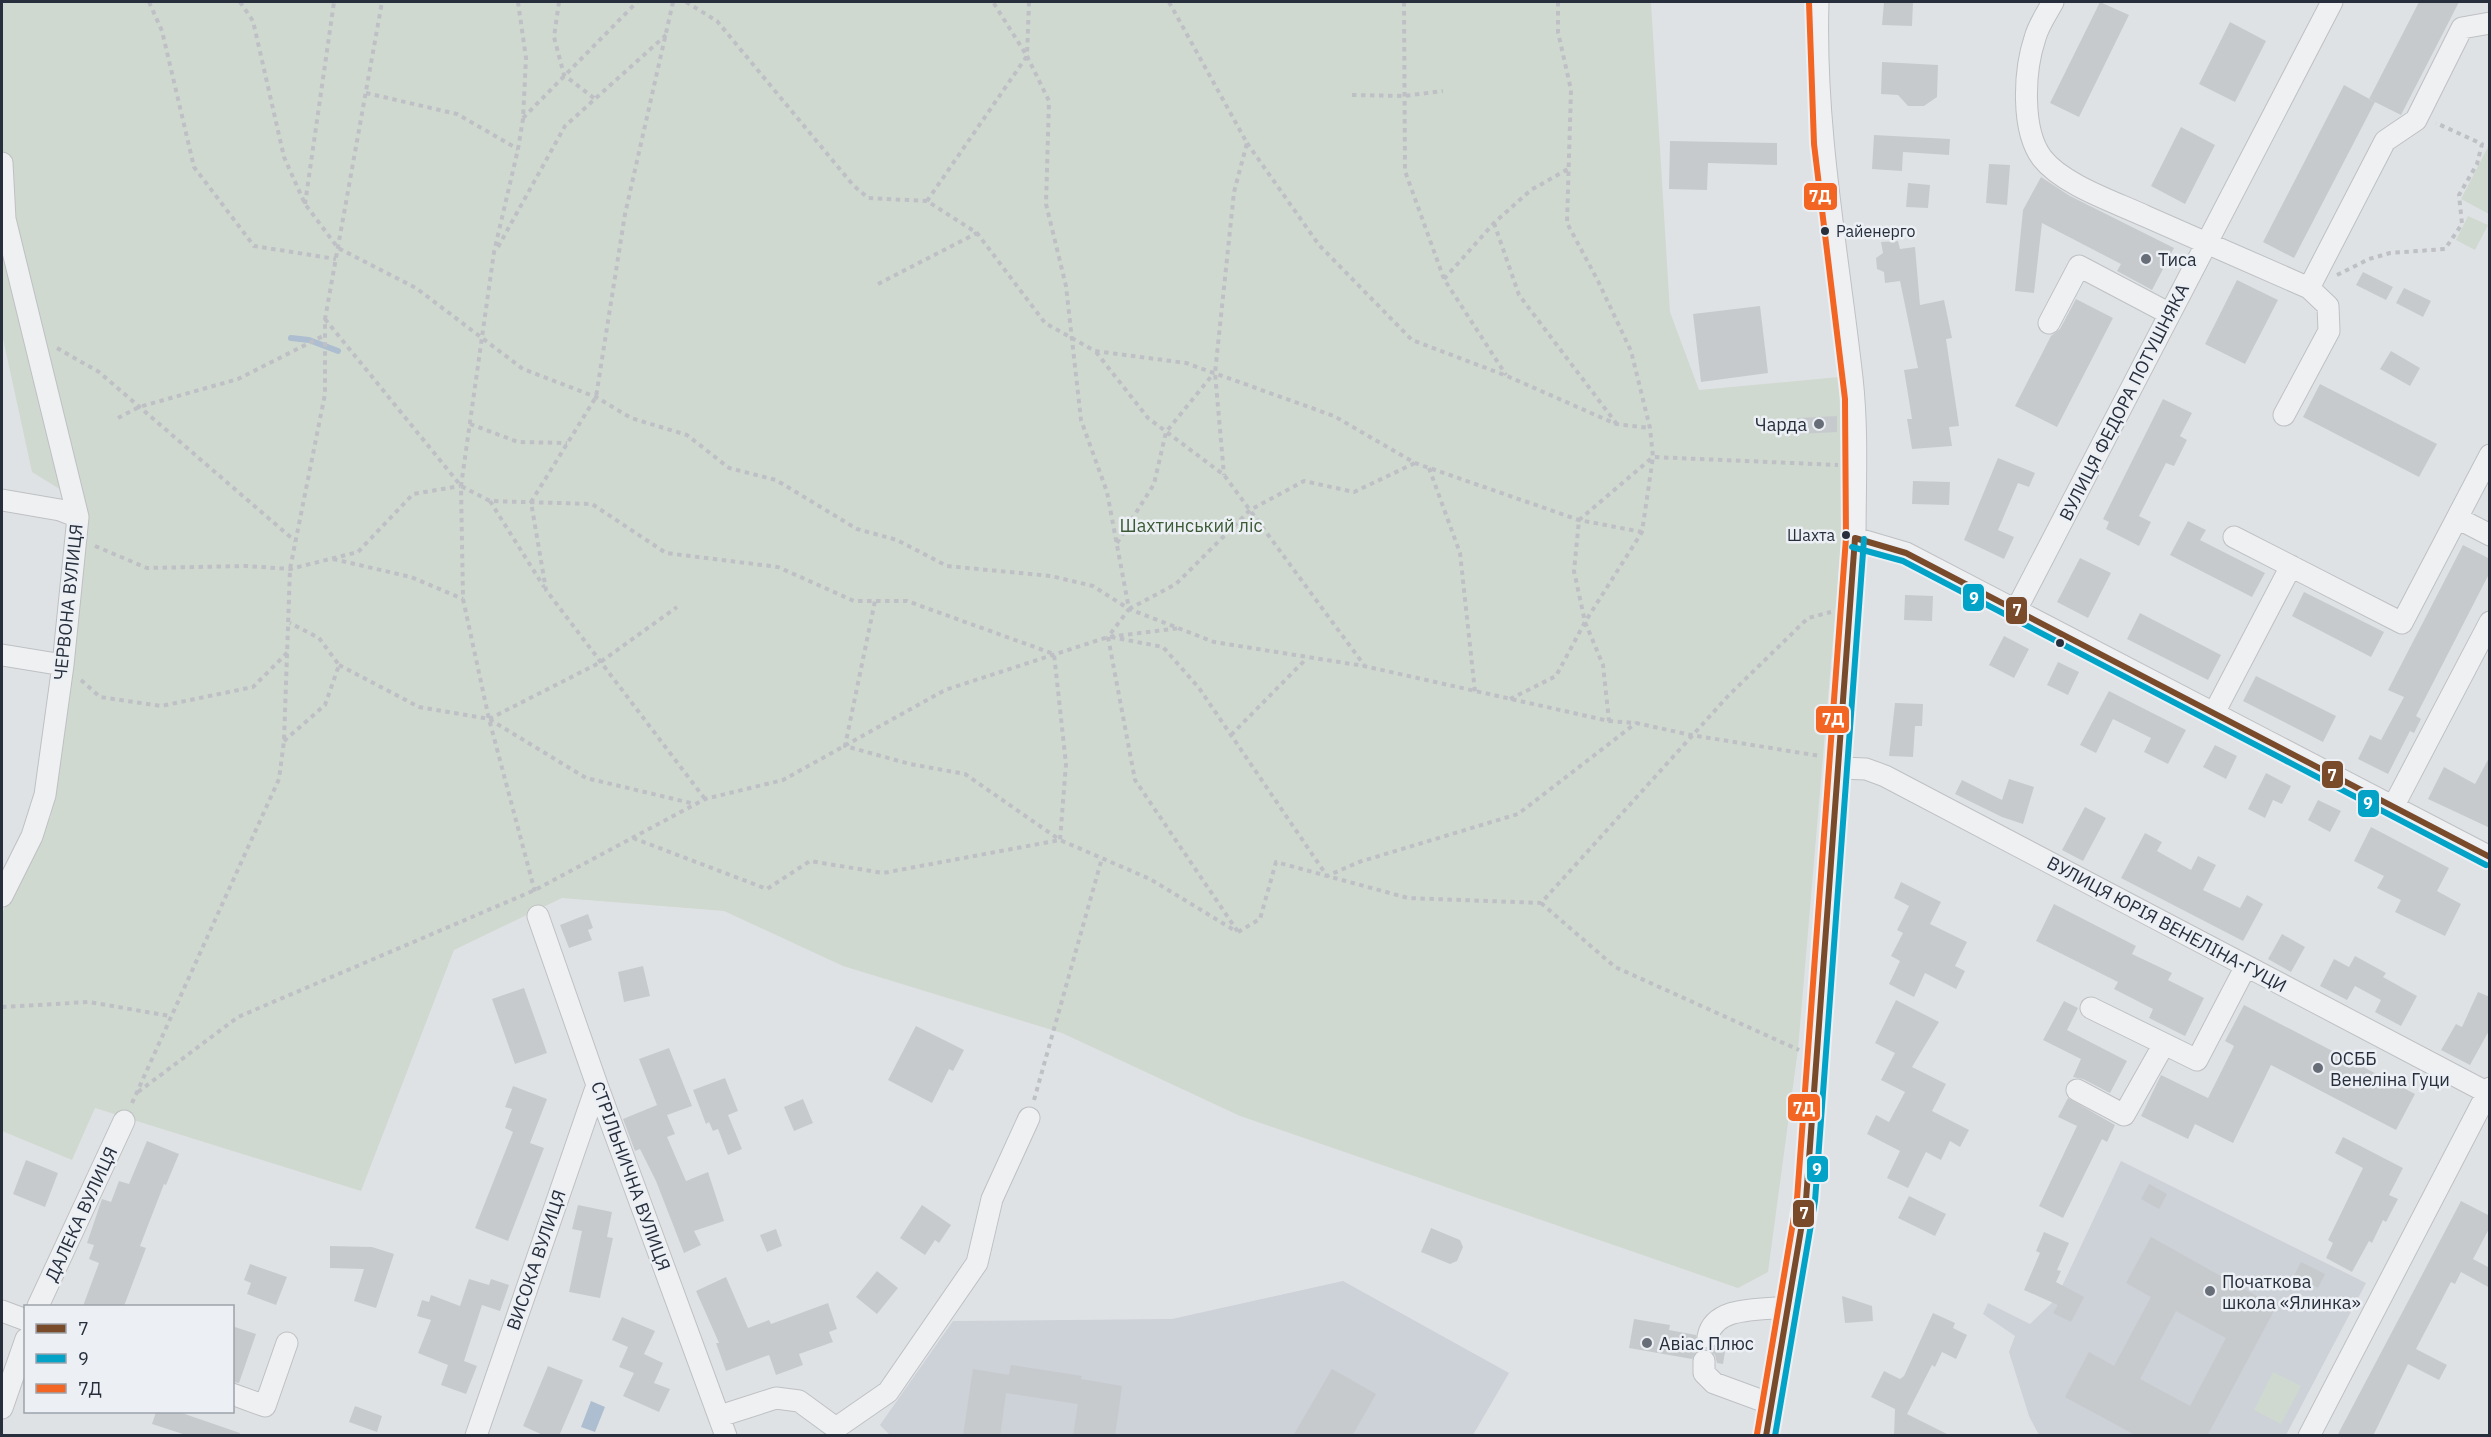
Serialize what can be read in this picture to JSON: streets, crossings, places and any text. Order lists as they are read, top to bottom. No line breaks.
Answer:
{"streets":{"street":["ВУЛИЦЯ ФЕДОРА ПОТУШНЯКА","ЧЕРВОНА ВУЛИЦЯ","ВУЛИЦЯ ЮРІЯ ВЕНЕЛІНА-ГУЦИ","СТРІЛЬНИЧНА ВУЛИЦЯ","ДАЛЕКА ВУЛИЦЯ","ВИСОКА ВУЛИЦЯ"]},"crossings":[["СТРІЛЬНИЧНА ВУЛИЦЯ","ВИСОКА ВУЛИЦЯ"]],"parks":["Шахтинський ліс"],"places":["Райенерго","Тиса","Чарда","Шахта","ОСББ Венеліна Гуци","Початкова школа «Ялинка»","Авіас Плюс"],"lines":["transit line 7Д","transit line 7","transit line 9"],"legend":["7","9","7Д"]}
